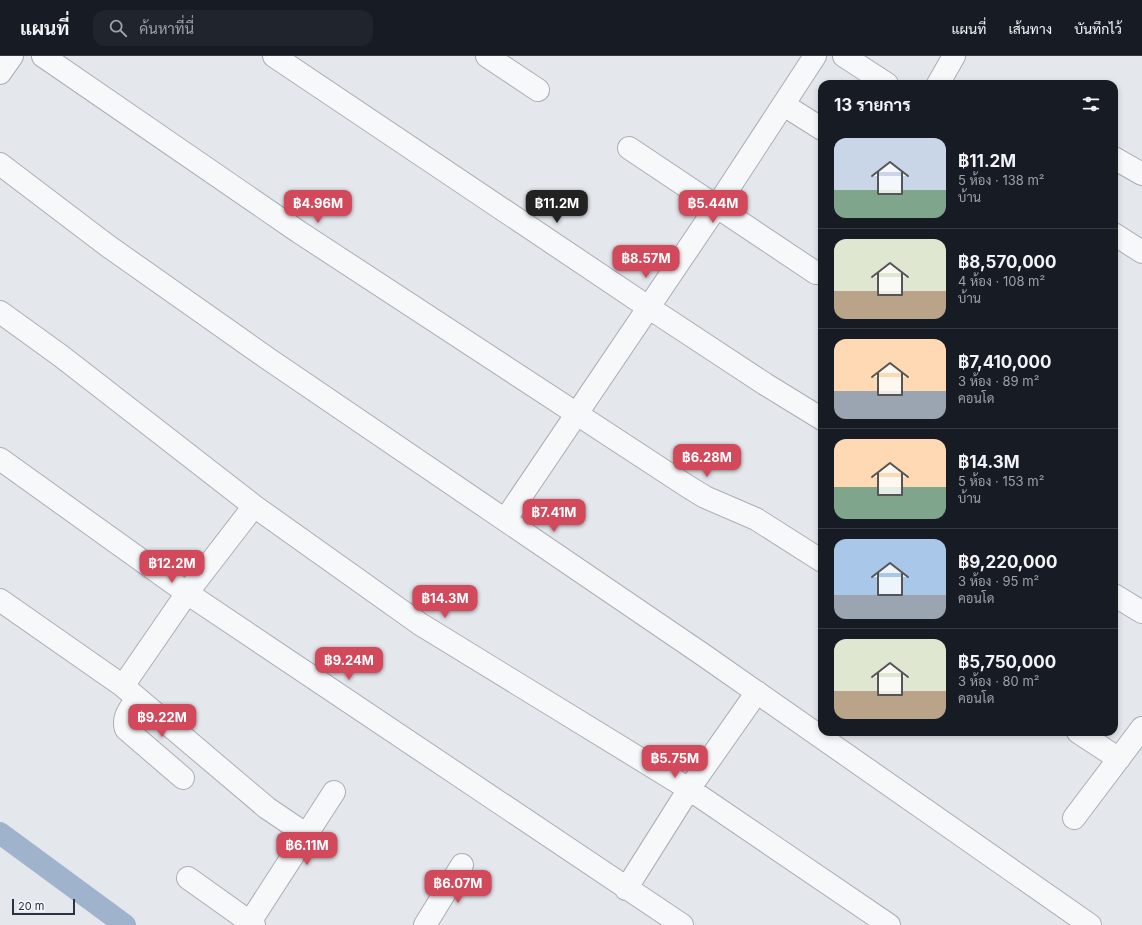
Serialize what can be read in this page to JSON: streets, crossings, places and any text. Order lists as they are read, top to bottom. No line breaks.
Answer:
{"scale_bar":"20 m","page":{"header":"แผนที่","search":"ค้นหาที่นี่","nav":["แผนที่","เส้นทาง","บันทึกไว้"],"heading":"13 รายการ","list":[{"name":"฿11.2M","note":"5 ห้อง · 138 m² · บ้าน"},{"name":"฿8,570,000","note":"4 ห้อง · 108 m² · บ้าน"},{"name":"฿7,410,000","note":"3 ห้อง · 89 m² · คอนโด"},{"name":"฿14.3M","note":"5 ห้อง · 153 m² · บ้าน"},{"name":"฿9,220,000","note":"3 ห้อง · 95 m² · คอนโด"},{"name":"฿5,750,000","note":"3 ห้อง · 80 m² · คอนโด"}],"price":["฿4.96M","฿11.2M","฿5.44M","฿8.57M","฿6.28M","฿7.41M","฿12.2M","฿14.3M","฿9.24M","฿9.22M","฿5.75M","฿6.11M","฿6.07M"],"scale":"20 m"}}
